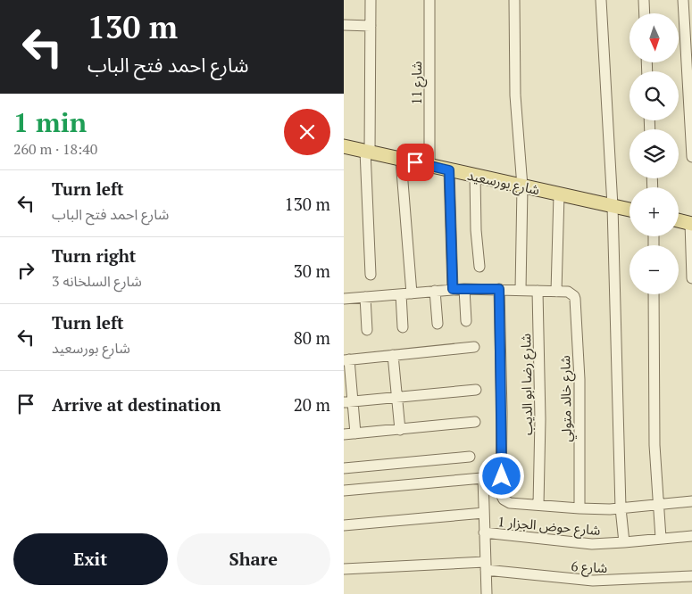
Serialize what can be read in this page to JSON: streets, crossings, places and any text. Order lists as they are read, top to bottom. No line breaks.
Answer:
{"streets":{"main road":["شارع بورسعيد"],"street":["شارع 11","شارع رضا ابو الديب","شارع خالد متولي","شارع حوض الجزار 1","شارع 6"]},"crossings":[["شارع 11","شارع بورسعيد"]],"north":"bottom","page":{"turn":["130 m","شارع احمد فتح الباب"],"map_buttons":["+","−"],"heading":["1 min","260 m · 18:40"],"list":[{"name":"Turn left","note":"شارع احمد فتح الباب","value":"130 m"},{"name":"Turn right","note":"شارع السلخانه 3","value":"30 m"},{"name":"Turn left","note":"شارع بورسعيد","value":"80 m"},{"name":"Arrive at destination","value":"20 m"}],"buttons":["Exit","Share"]}}
